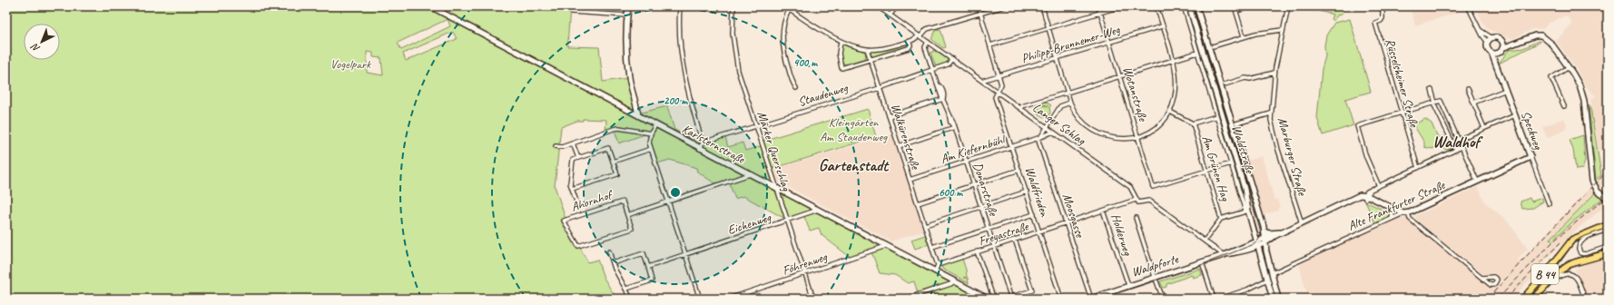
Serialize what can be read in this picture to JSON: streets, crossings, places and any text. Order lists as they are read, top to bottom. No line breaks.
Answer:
{"streets":{"main road":["B 44"],"street":["Philipp-Brunnemer-Weg","Rüsselsheimer Straße","Wotanstraße","Staudenweg","Langer Schlag","Speckweg","Walkürenstraße","Karlsternstraße","Am Kiefernbühl","Waldstraße","Märker Querschlag","Marburger Straße","Am Grünen Hag","Donarstraße","Waldfrieden","Ahornhof","Alte Frankfurter Straße","Moosgasse","Eichenweg","Freyastraße","Holderweg","Föhrenweg","Waldpforte"]},"crossings":[["Philipp-Brunnemer-Weg","Wotanstraße"],["Philipp-Brunnemer-Weg","Waldfrieden"],["Wotanstraße","Am Grünen Hag"],["Staudenweg","Langer Schlag"],["Staudenweg","Walkürenstraße"],["Staudenweg","Märker Querschlag"],["Staudenweg","Donarstraße"],["Langer Schlag","Am Kiefernbühl"],["Langer Schlag","Donarstraße"],["Langer Schlag","Waldfrieden"],["Langer Schlag","Freyastraße"],["Speckweg","Alte Frankfurter Straße"],["Walkürenstraße","Am Kiefernbühl"],["Walkürenstraße","Freyastraße"],["Karlsternstraße","Märker Querschlag"],["Karlsternstraße","Eichenweg"],["Karlsternstraße","Föhrenweg"],["Am Kiefernbühl","Donarstraße"],["Am Kiefernbühl","Waldfrieden"],["Am Kiefernbühl","Moosgasse"],["Waldstraße","Am Grünen Hag"],["Waldstraße","Alte Frankfurter Straße"],["Waldstraße","Waldpforte"],["Märker Querschlag","Eichenweg"],["Märker Querschlag","Föhrenweg"],["Marburger Straße","Waldpforte"],["Donarstraße","Freyastraße"],["Waldfrieden","Freyastraße"],["Moosgasse","Freyastraße"],["Moosgasse","Waldpforte"],["Freyastraße","Holderweg"],["Holderweg","Waldpforte"]],"districts":["Waldhof","Gartenstadt"],"parks":["Vogelpark","Kleingärten Am Staudenweg"],"north":"bottom left","rings":["400 m","200 m","600 m"]}
